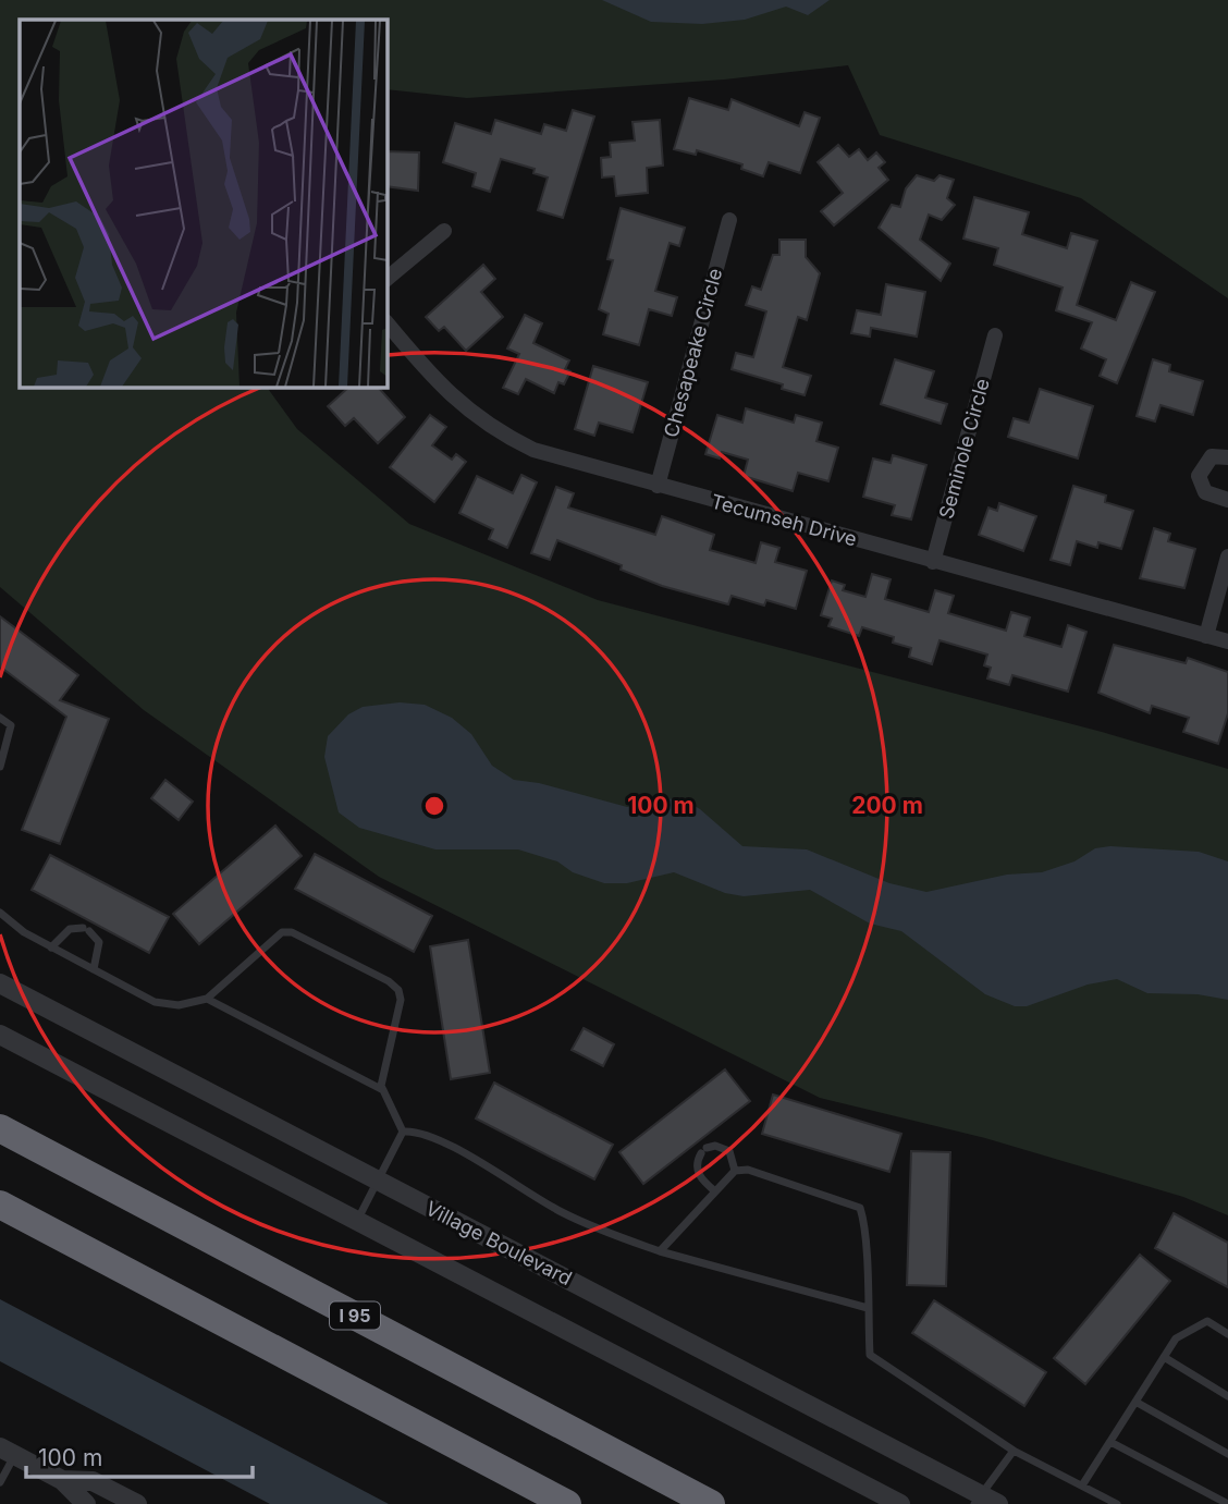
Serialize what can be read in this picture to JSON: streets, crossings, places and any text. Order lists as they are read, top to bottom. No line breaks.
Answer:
{"streets":{"highway":["I 95"],"street":["Chesapeake Circle","Seminole Circle","Tecumseh Drive","Village Boulevard"]},"crossings":[["Chesapeake Circle","Tecumseh Drive"],["Seminole Circle","Tecumseh Drive"]],"scale_bar":"100 m","rings":["100 m","200 m"]}
